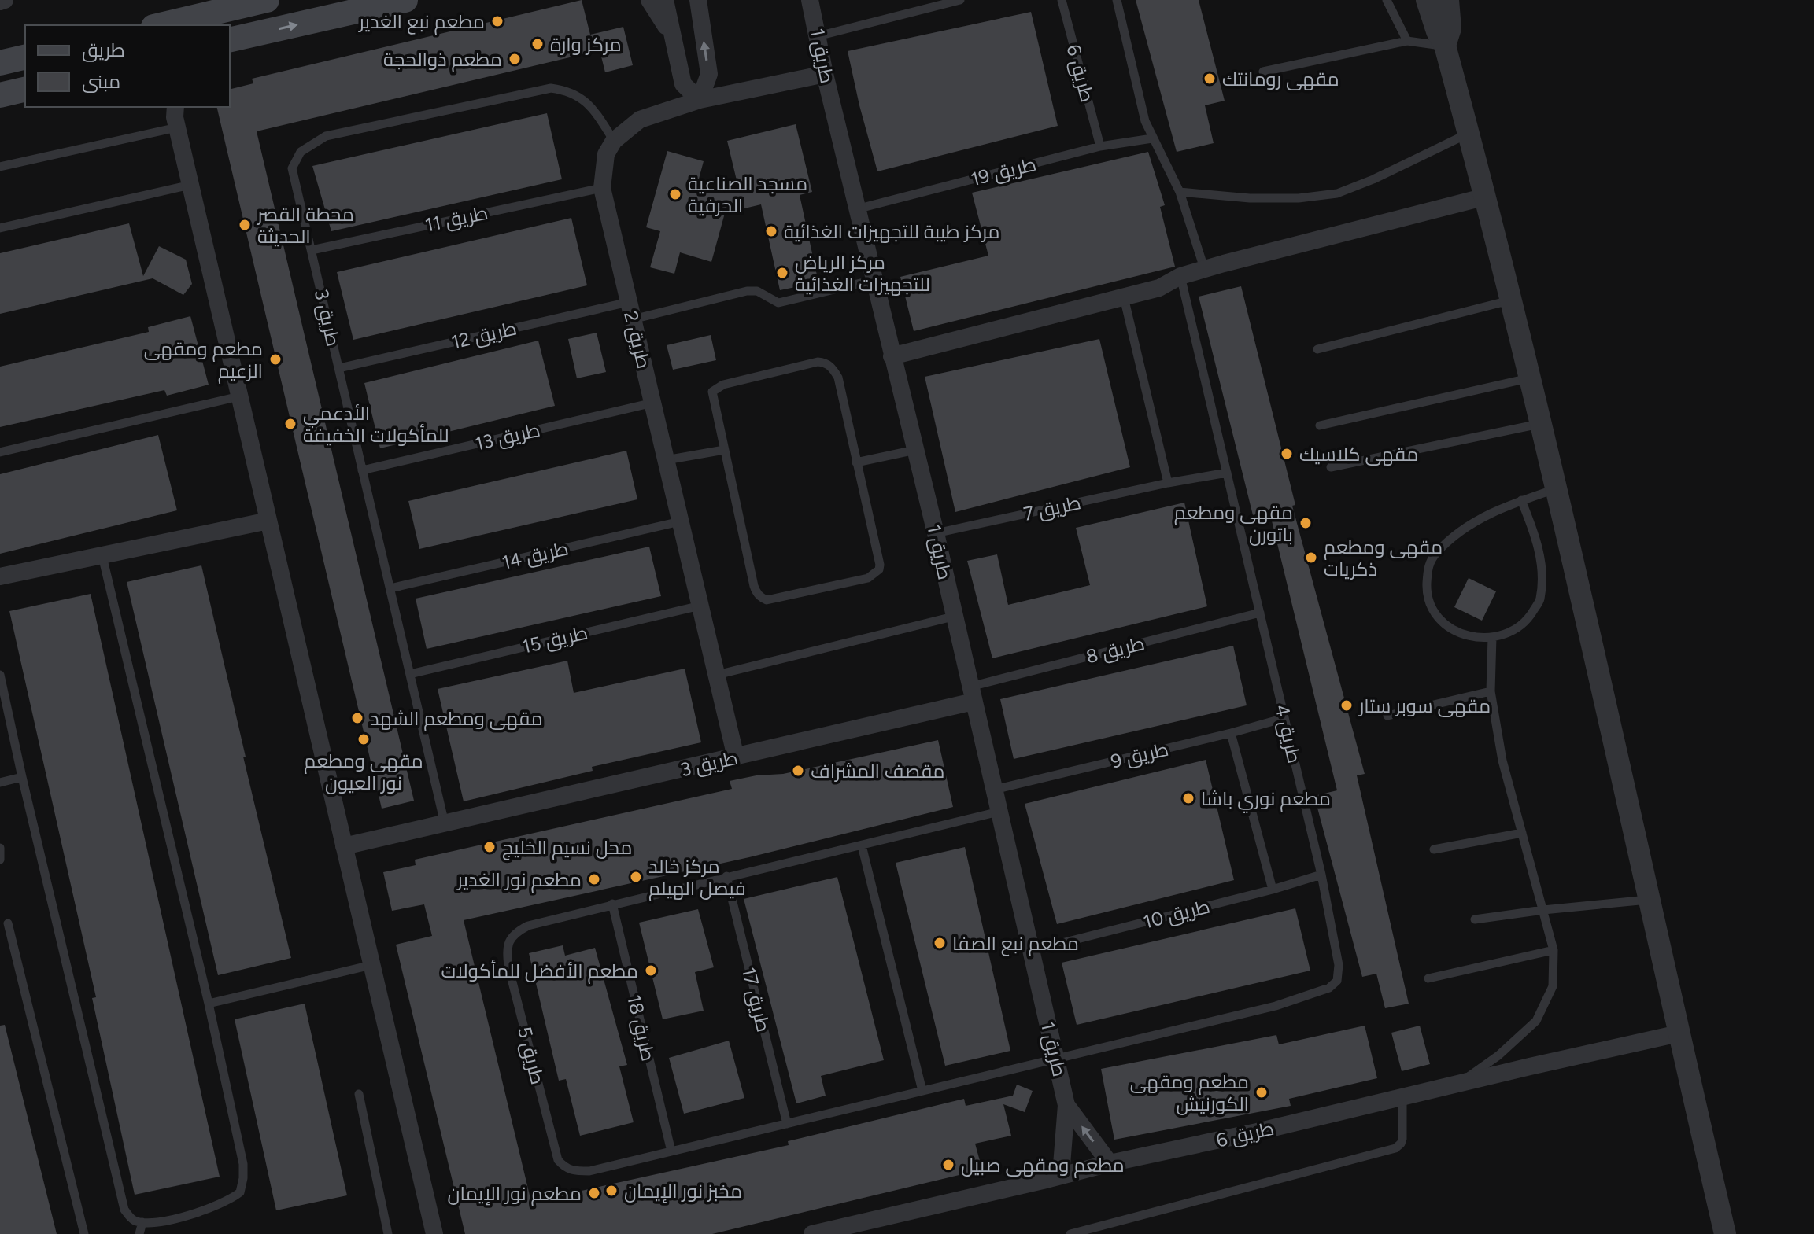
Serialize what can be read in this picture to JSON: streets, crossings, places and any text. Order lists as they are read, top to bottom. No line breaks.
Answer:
{"streets":{"street":["طريق 1","طريق 6","طريق 3","طريق 2"],"lane":["طريق 19","طريق 11","طريق 12","طريق 13","طريق 7","طريق 14","طريق 15","طريق 8","طريق 4","طريق 9","طريق 10","طريق 17","طريق 18","طريق 5"]},"crossings":[["طريق 1","طريق 6"],["طريق 1","طريق 19"],["طريق 1","طريق 3"],["طريق 1","طريق 12"],["طريق 1","طريق 7"],["طريق 1","طريق 8"],["طريق 1","طريق 4"],["طريق 1","طريق 9"],["طريق 1","طريق 10"],["طريق 1","طريق 5"],["طريق 6","طريق 19"],["طريق 11","طريق 3"],["طريق 11","طريق 2"],["طريق 3","طريق 12"],["طريق 3","طريق 2"],["طريق 3","طريق 13"],["طريق 3","طريق 14"],["طريق 3","طريق 15"],["طريق 3","طريق 8"],["طريق 12","طريق 2"],["طريق 2","طريق 13"],["طريق 2","طريق 14"],["طريق 2","طريق 15"],["طريق 7","طريق 4"],["طريق 8","طريق 4"],["طريق 4","طريق 9"],["طريق 4","طريق 10"],["طريق 4","طريق 5"],["طريق 17","طريق 5"],["طريق 18","طريق 5"]],"places":["مطعم نبع الغدير","مركز وارة","مطعم ذوالحجة","مقهى رومانتك","مسجد الصناعية الحرفية","محطة القصر الحديثة","مركز طيبة للتجهيزات الغذائية","مركز الرياض للتجهيزات الغذائية","مطعم ومقهى الزعيم","الأدعمي للمأكولات الخفيفة","مقهى كلاسيك","مقهى ومطعم باتورن","مقهى ومطعم ذكريات","مقهى سوبر ستار","مقهى ومطعم الشهد","مقهى ومطعم نور العيون","مقصف المشراف","مطعم نوري باشا","محل نسيم الخليج","مركز خالد فيصل الهيلم","مطعم نور الغدير","مطعم نبع الصفا","مطعم الأفضل للمأكولات","مطعم ومقهى الكورنيش","مطعم ومقهى صبيل","مخبز نور الإيمان","مطعم نور الإيمان"],"legend":["طريق","مبنى"]}
